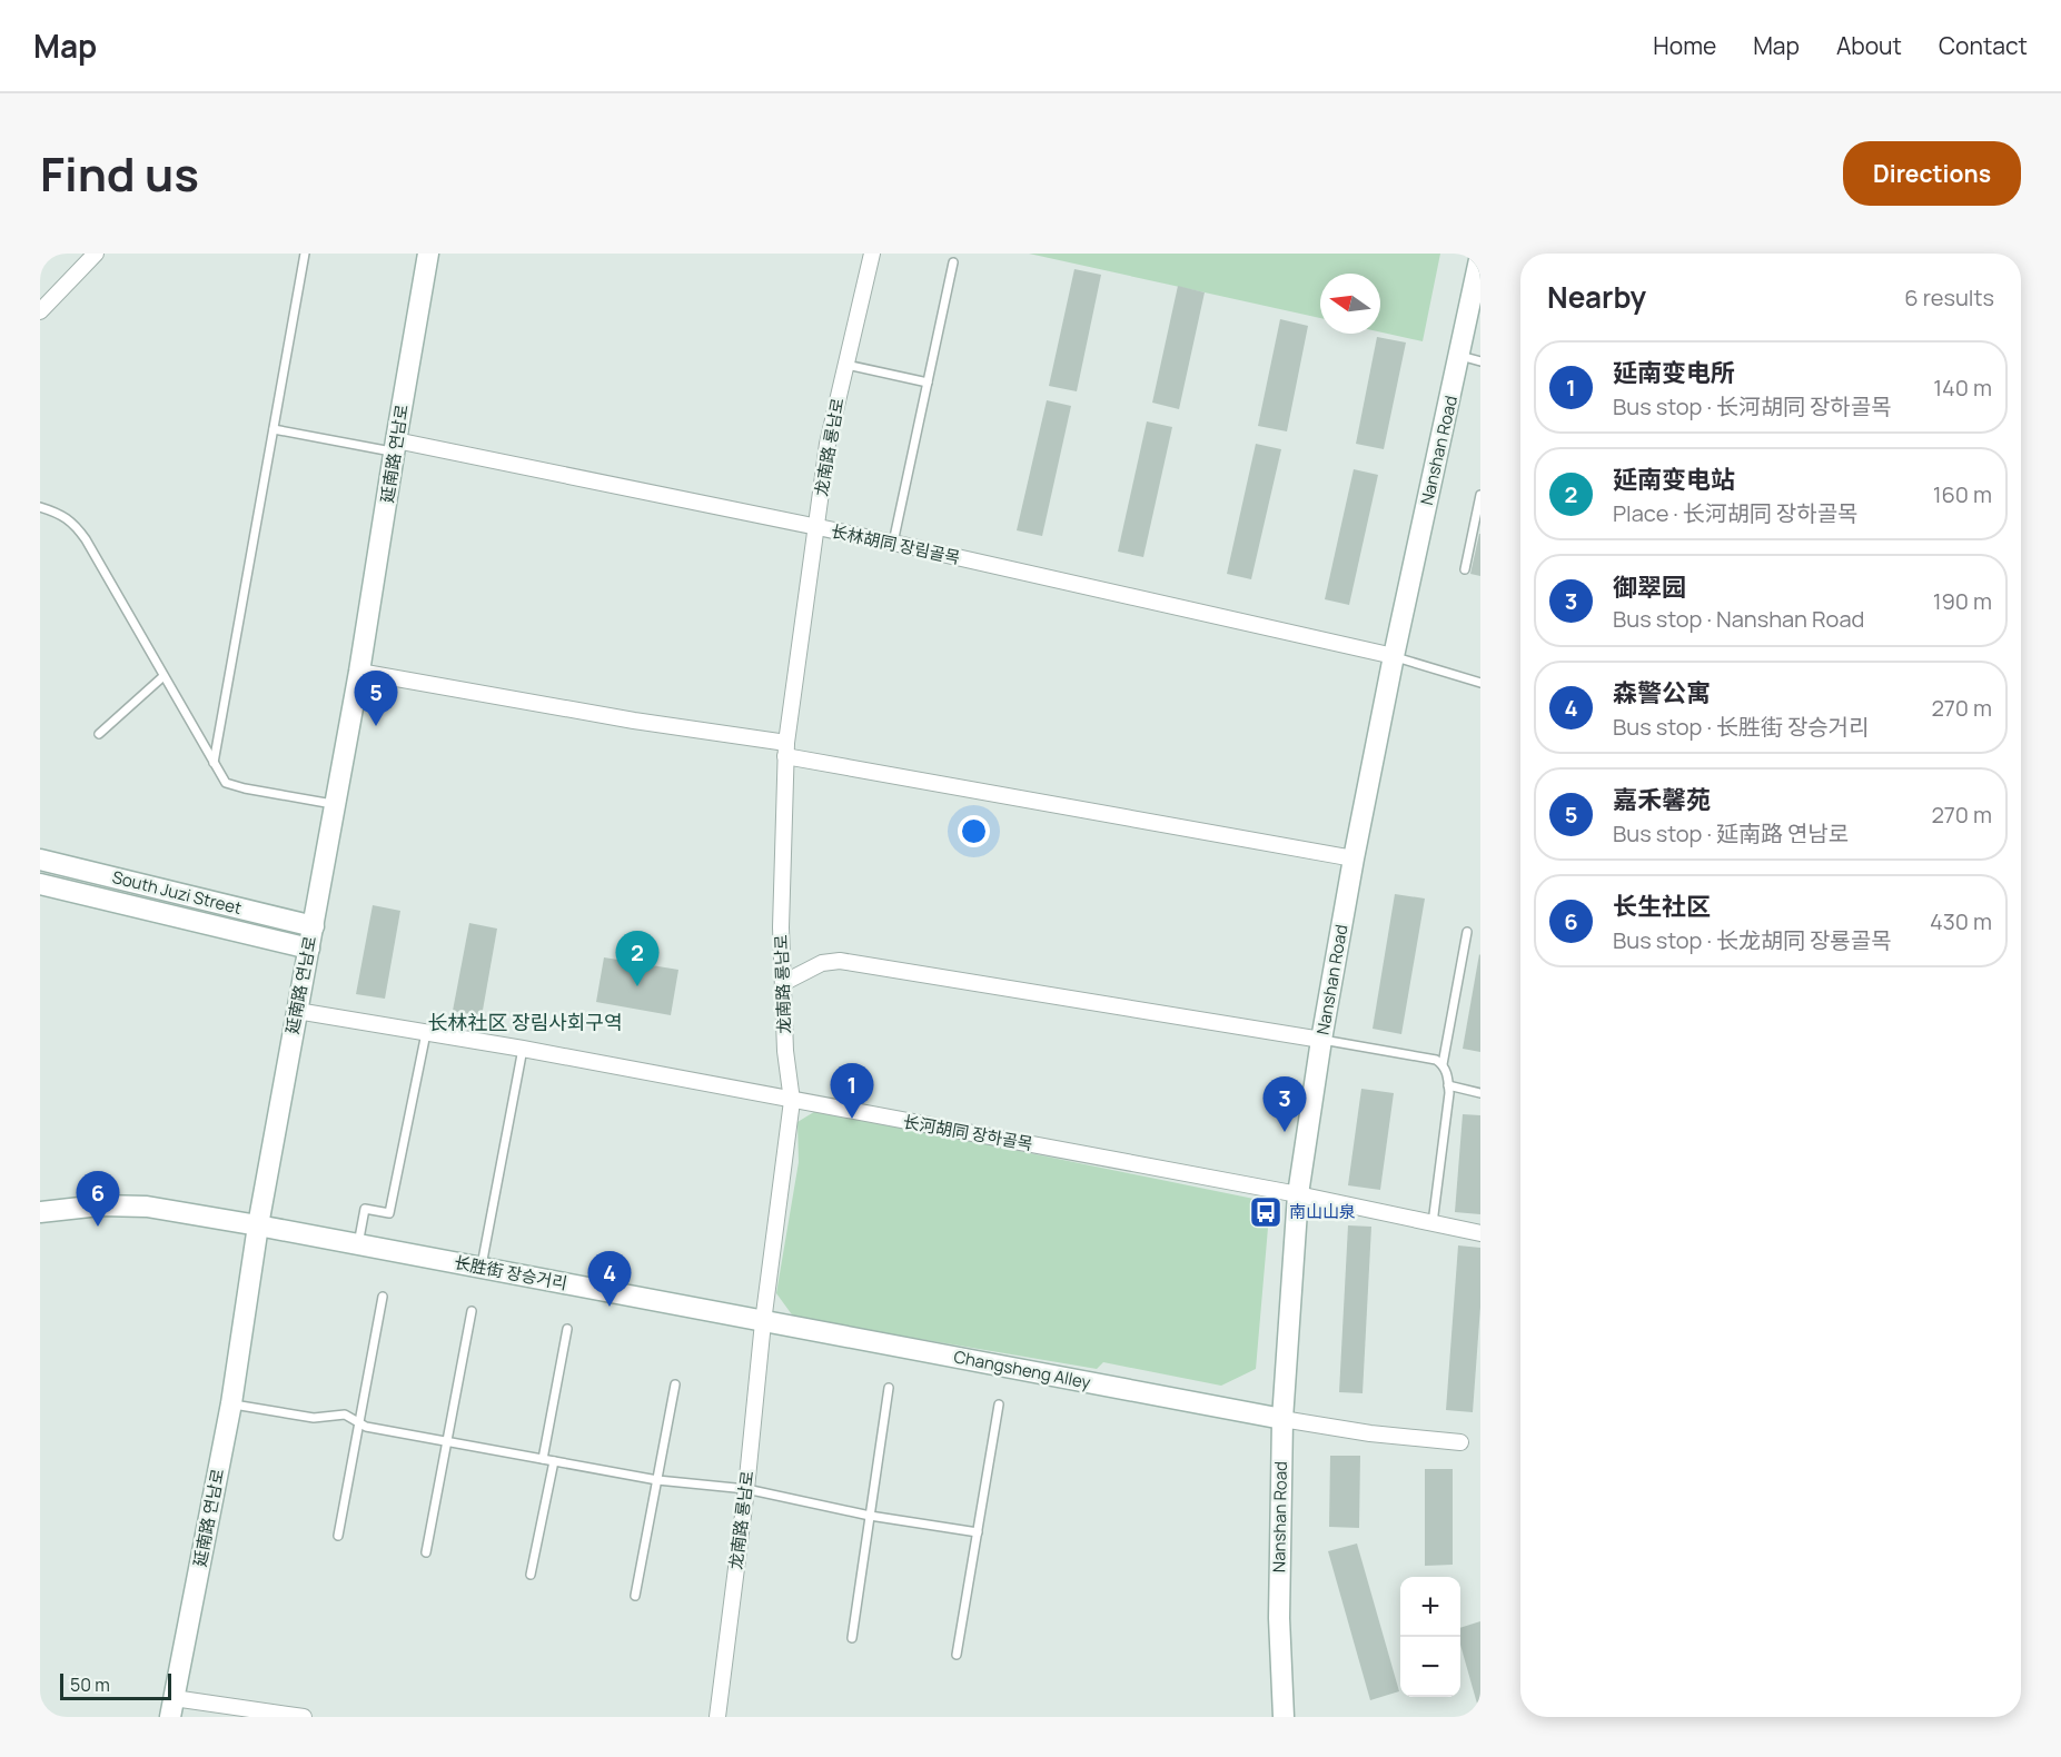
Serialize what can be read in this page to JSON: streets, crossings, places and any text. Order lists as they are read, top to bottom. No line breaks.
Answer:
{"streets":{"street":["龙南路 룡남로","Nanshan Road","延南路 연남로","长林胡同 장림골목","South Juzi Street","长河胡同 장하골목","长胜街 장승거리","Changsheng Alley"]},"crossings":[["龙南路 룡남로","长林胡同 장림골목"],["龙南路 룡남로","长河胡同 장하골목"],["龙南路 룡남로","长胜街 장승거리"],["龙南路 룡남로","Changsheng Alley"],["Nanshan Road","长林胡同 장림골목"],["Nanshan Road","长河胡同 장하골목"],["Nanshan Road","Changsheng Alley"],["延南路 연남로","长林胡同 장림골목"],["延南路 연남로","South Juzi Street"],["延南路 연남로","长河胡同 장하골목"],["延南路 연남로","长胜街 장승거리"],["长胜街 장승거리","Changsheng Alley"]],"districts":["长林社区 장림사회구역"],"places":{"bus stop":["南山山泉"]},"scale_bar":"50 m","north":"left","page":{"header":"Map","nav":["Home","Map","About","Contact"],"title":"Find us","buttons":"Directions","heading":["Nearby","6 results"],"list":[{"mark":"1","name":"延南变电所","note":"Bus stop · 长河胡同 장하골목","value":"140 m"},{"mark":"2","name":"延南变电站","note":"Place · 长河胡同 장하골목","value":"160 m"},{"mark":"3","name":"御翠园","note":"Bus stop · Nanshan Road","value":"190 m"},{"mark":"4","name":"森警公寓","note":"Bus stop · 长胜街 장승거리","value":"270 m"},{"mark":"5","name":"嘉禾馨苑","note":"Bus stop · 延南路 연남로","value":"270 m"},{"mark":"6","name":"长生社区","note":"Bus stop · 长龙胡同 장룡골목","value":"430 m"}],"pins":["5","2","1","3","6","4"],"map_buttons":["+","−"],"scale":"50 m"}}
